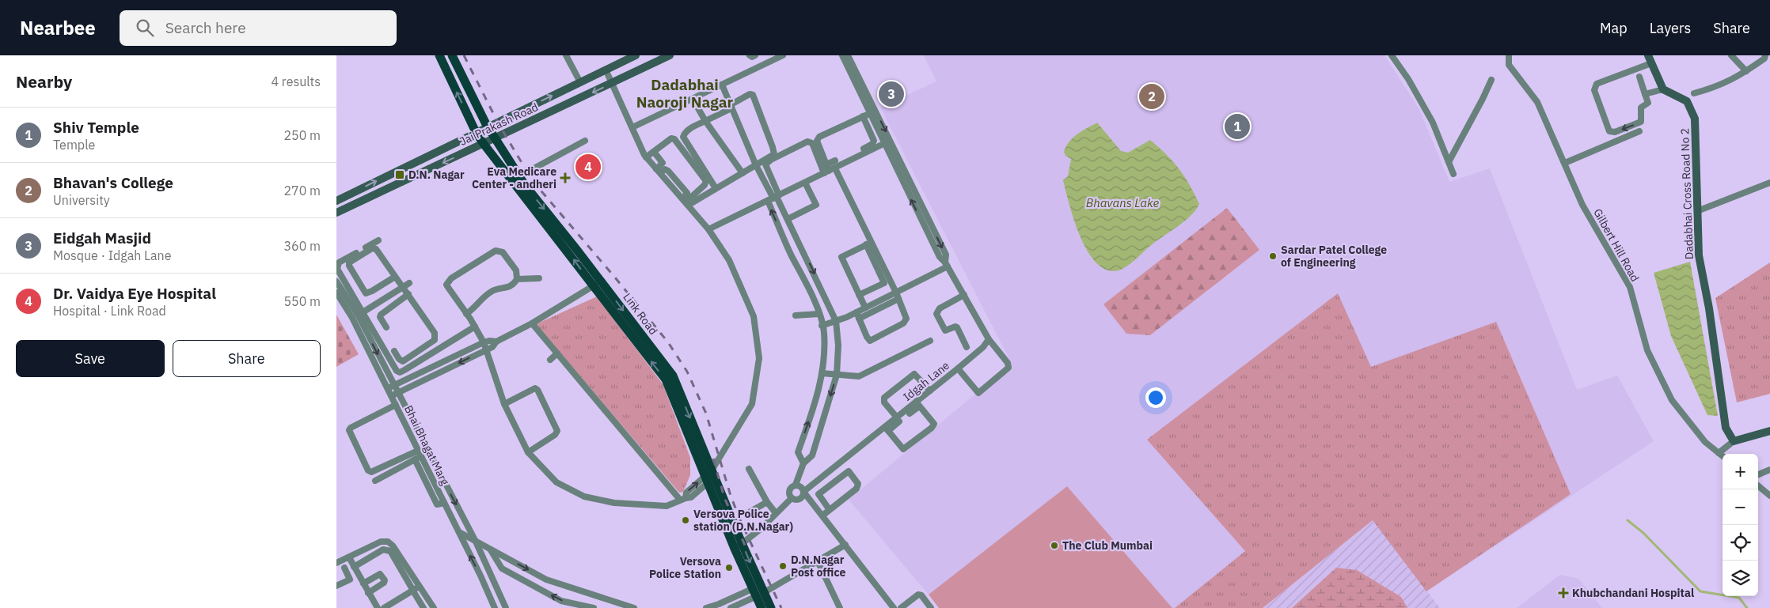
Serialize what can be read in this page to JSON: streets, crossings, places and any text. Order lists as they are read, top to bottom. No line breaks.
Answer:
{"streets":{"main road":["Jai Prakash Road","Dadabhai Cross Road No 2","Link Road"],"street":["Gilbert Hill Road","Idgah Lane","Bhai Bhagat Marg"]},"crossings":[["Jai Prakash Road","Link Road"]],"districts":["Dadabhai Naoroji Nagar"],"water":["Bhavans Lake"],"places":{"transit":["D.N. Nagar"],"health":["Eva Medicare Center - andheri","Khubchandani Hospital"],"other":["Sardar Patel College of Engineering","Versova Police station (D.N.Nagar)","The Club Mumbai","D.N.Nagar Post office","Versova Police Station"]},"page":{"header":"Nearbee","search":"Search here","nav":["Map","Layers","Share"],"heading":["Nearby","4 results"],"pins":["3","2","1","4"],"list":[{"mark":"1","name":"Shiv Temple","note":"Temple","value":"250 m"},{"mark":"2","name":"Bhavan's College","note":"University","value":"270 m"},{"mark":"3","name":"Eidgah Masjid","note":"Mosque · Idgah Lane","value":"360 m"},{"mark":"4","name":"Dr. Vaidya Eye Hospital","note":"Hospital · Link Road","value":"550 m"}],"buttons":["Save","Share"],"map_buttons":["+","−"]}}
